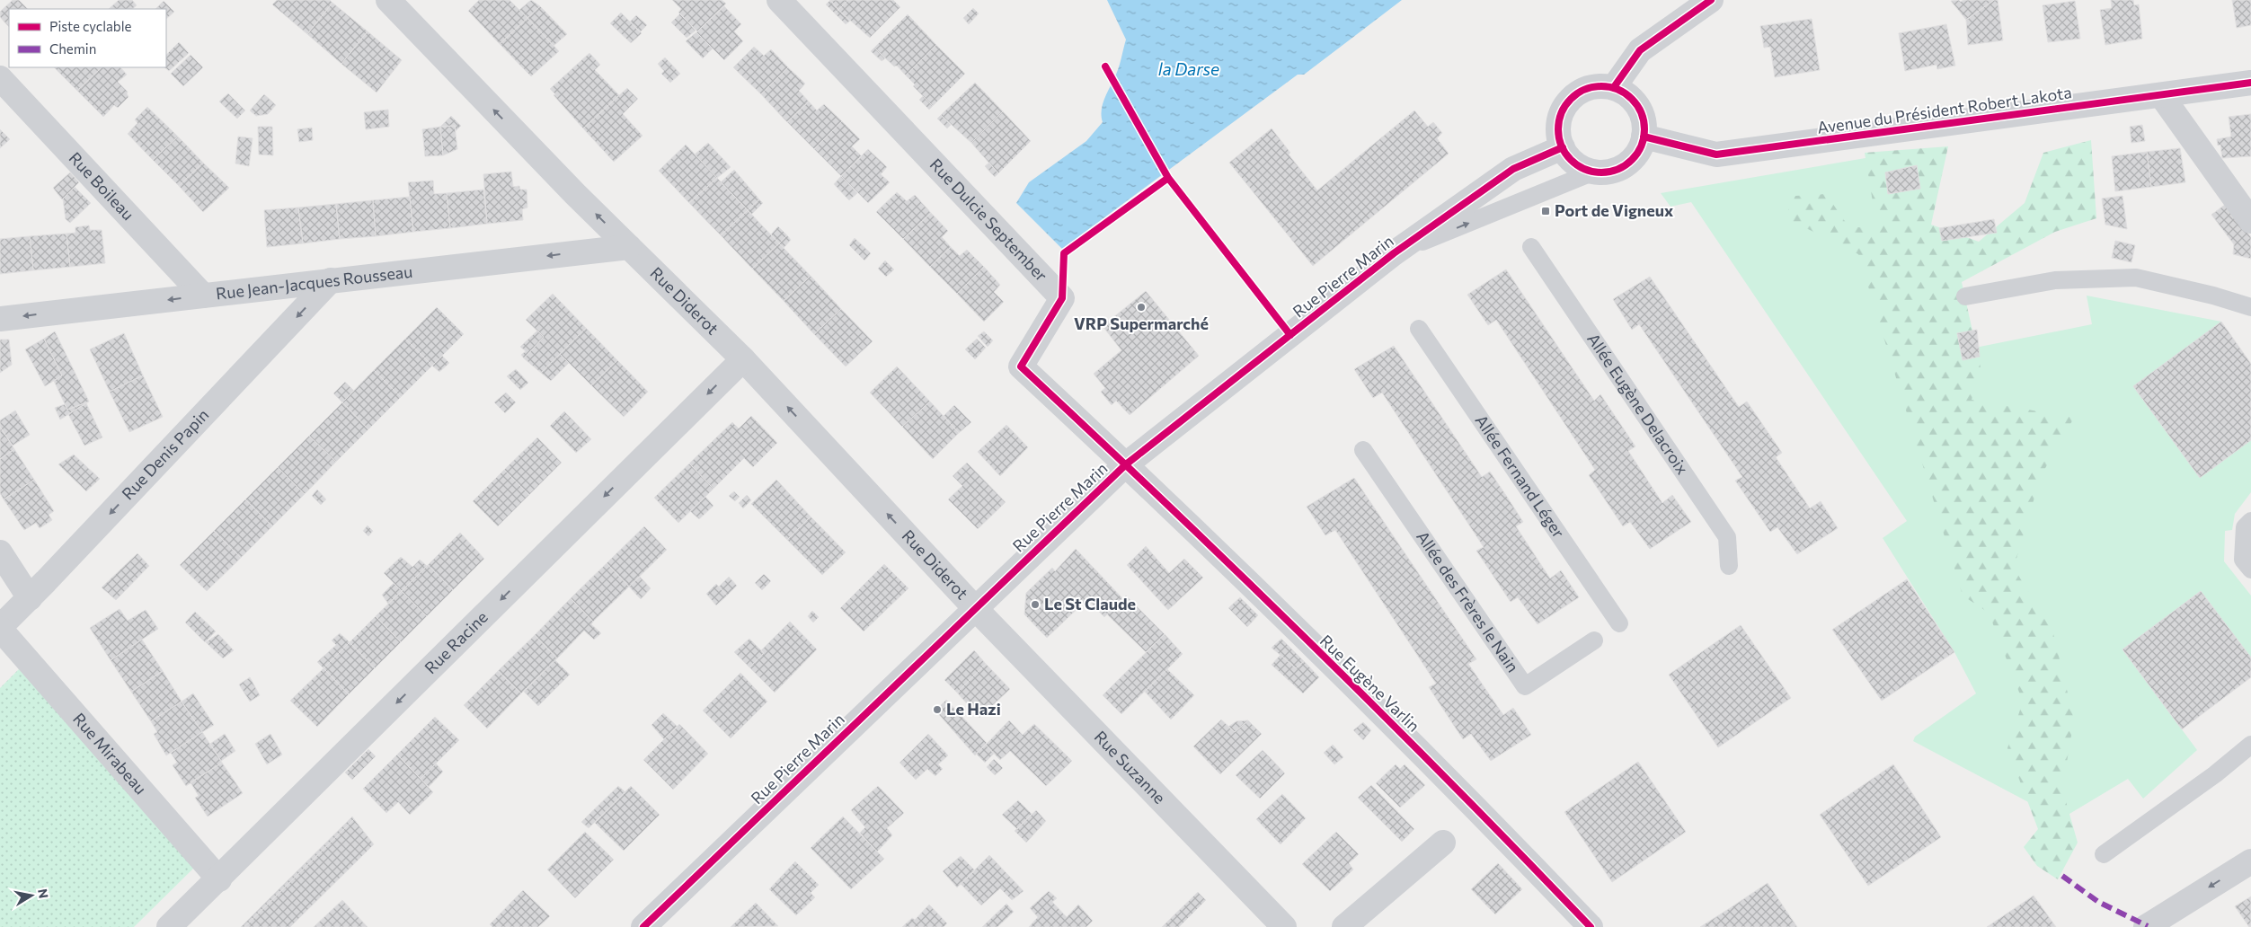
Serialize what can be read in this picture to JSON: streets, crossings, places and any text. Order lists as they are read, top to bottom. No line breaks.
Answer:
{"streets":{"street":["Avenue du Président Robert Lakota","Rue Boileau","Rue Dulcie September","Rue Pierre Marin","Rue Jean-Jacques Rousseau","Rue Diderot","Rue Denis Papin","Rue Racine","Rue Eugène Varlin","Rue Mirabeau","Rue Suzanne"],"lane":["Allée Eugène Delacroix","Allée Fernand Léger","Allée des Frères le Nain"]},"crossings":[["Avenue du Président Robert Lakota","Rue Pierre Marin"],["Rue Boileau","Rue Jean-Jacques Rousseau"],["Rue Dulcie September","Rue Pierre Marin"],["Rue Dulcie September","Rue Eugène Varlin"],["Rue Pierre Marin","Rue Diderot"],["Rue Pierre Marin","Rue Eugène Varlin"],["Rue Pierre Marin","Rue Suzanne"],["Rue Jean-Jacques Rousseau","Rue Diderot"],["Rue Jean-Jacques Rousseau","Rue Denis Papin"],["Rue Diderot","Rue Racine"],["Rue Diderot","Rue Suzanne"],["Rue Denis Papin","Rue Mirabeau"],["Rue Racine","Rue Mirabeau"]],"one_way":["Rue Jean-Jacques Rousseau","Rue Diderot","Rue Denis Papin","Rue Racine"],"water":["la Darse"],"places":{"transit":["Port de Vigneux"],"other":["VRP Supermarché","Le St Claude","Le Hazi"]},"legend":["Piste cyclable","Chemin"],"north":"right"}
